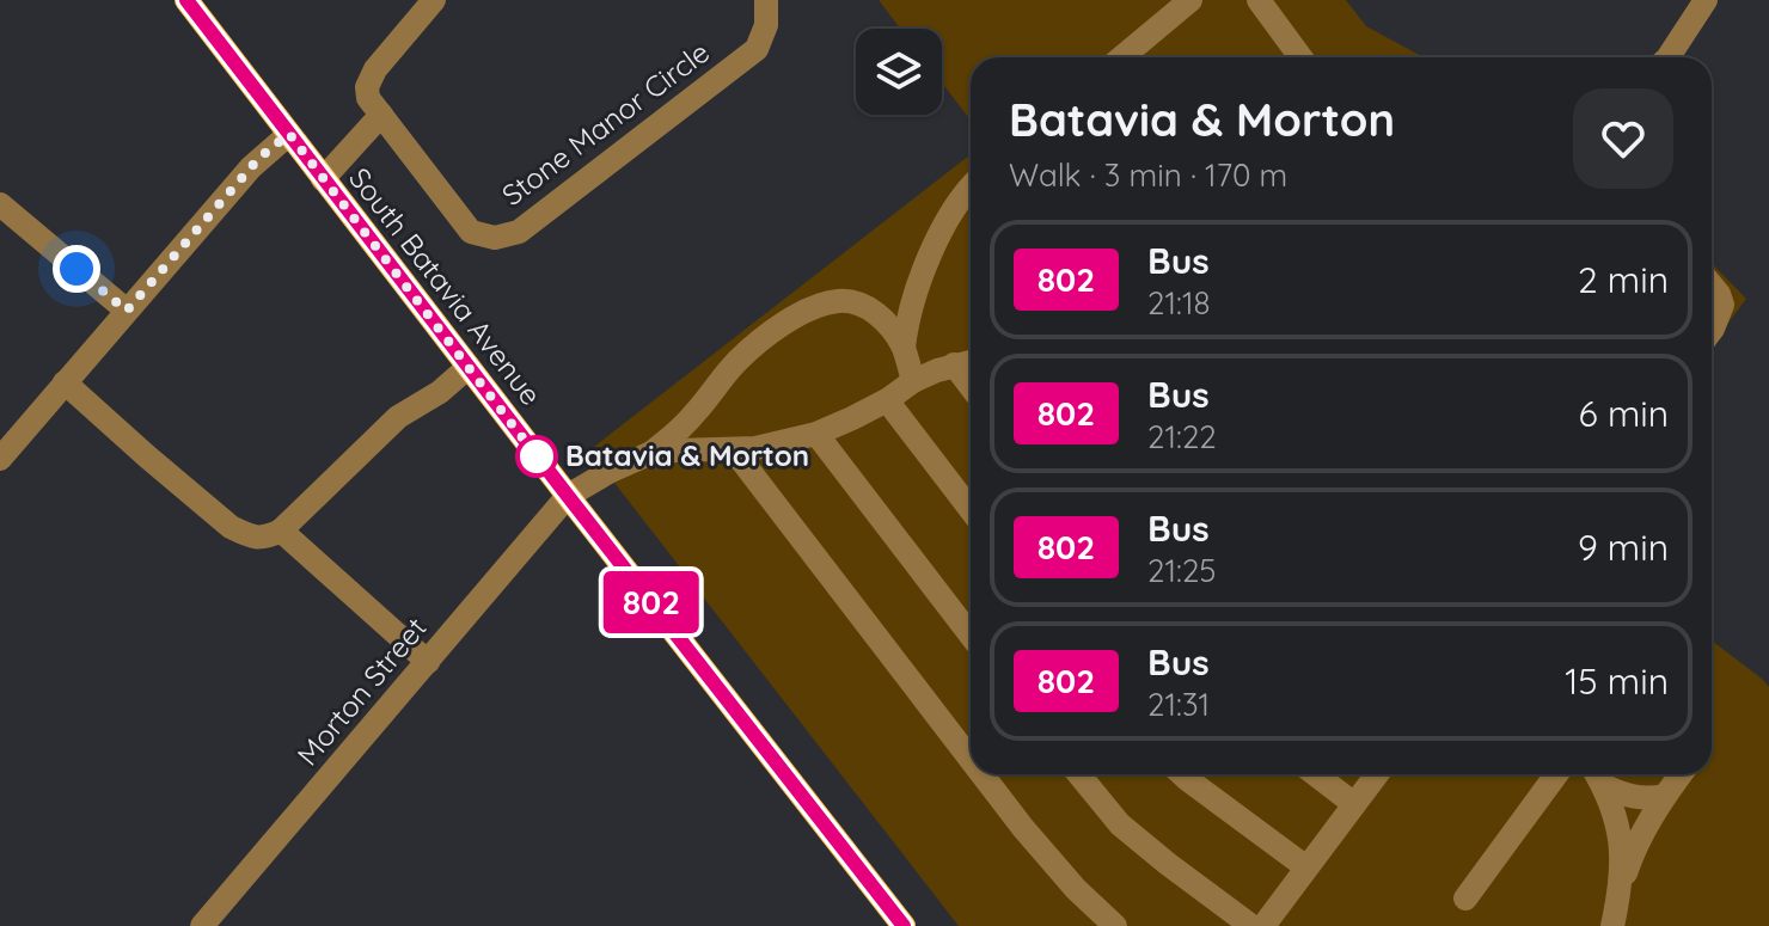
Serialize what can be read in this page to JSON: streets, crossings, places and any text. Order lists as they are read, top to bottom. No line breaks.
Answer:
{"streets":{"main road":["South Batavia Avenue"],"street":["Stone Manor Circle","Morton Street"]},"crossings":[["South Batavia Avenue","Morton Street"]],"places":["Batavia & Morton"],"lines":["bus line 802"],"page":{"on_map":"802","heading":["Batavia & Morton","Walk · 3 min · 170 m"],"list":[{"mark":"802","name":"Bus","note":"21:18","value":"2 min"},{"mark":"802","name":"Bus","note":"21:22","value":"6 min"},{"mark":"802","name":"Bus","note":"21:25","value":"9 min"},{"mark":"802","name":"Bus","note":"21:31","value":"15 min"}]}}
